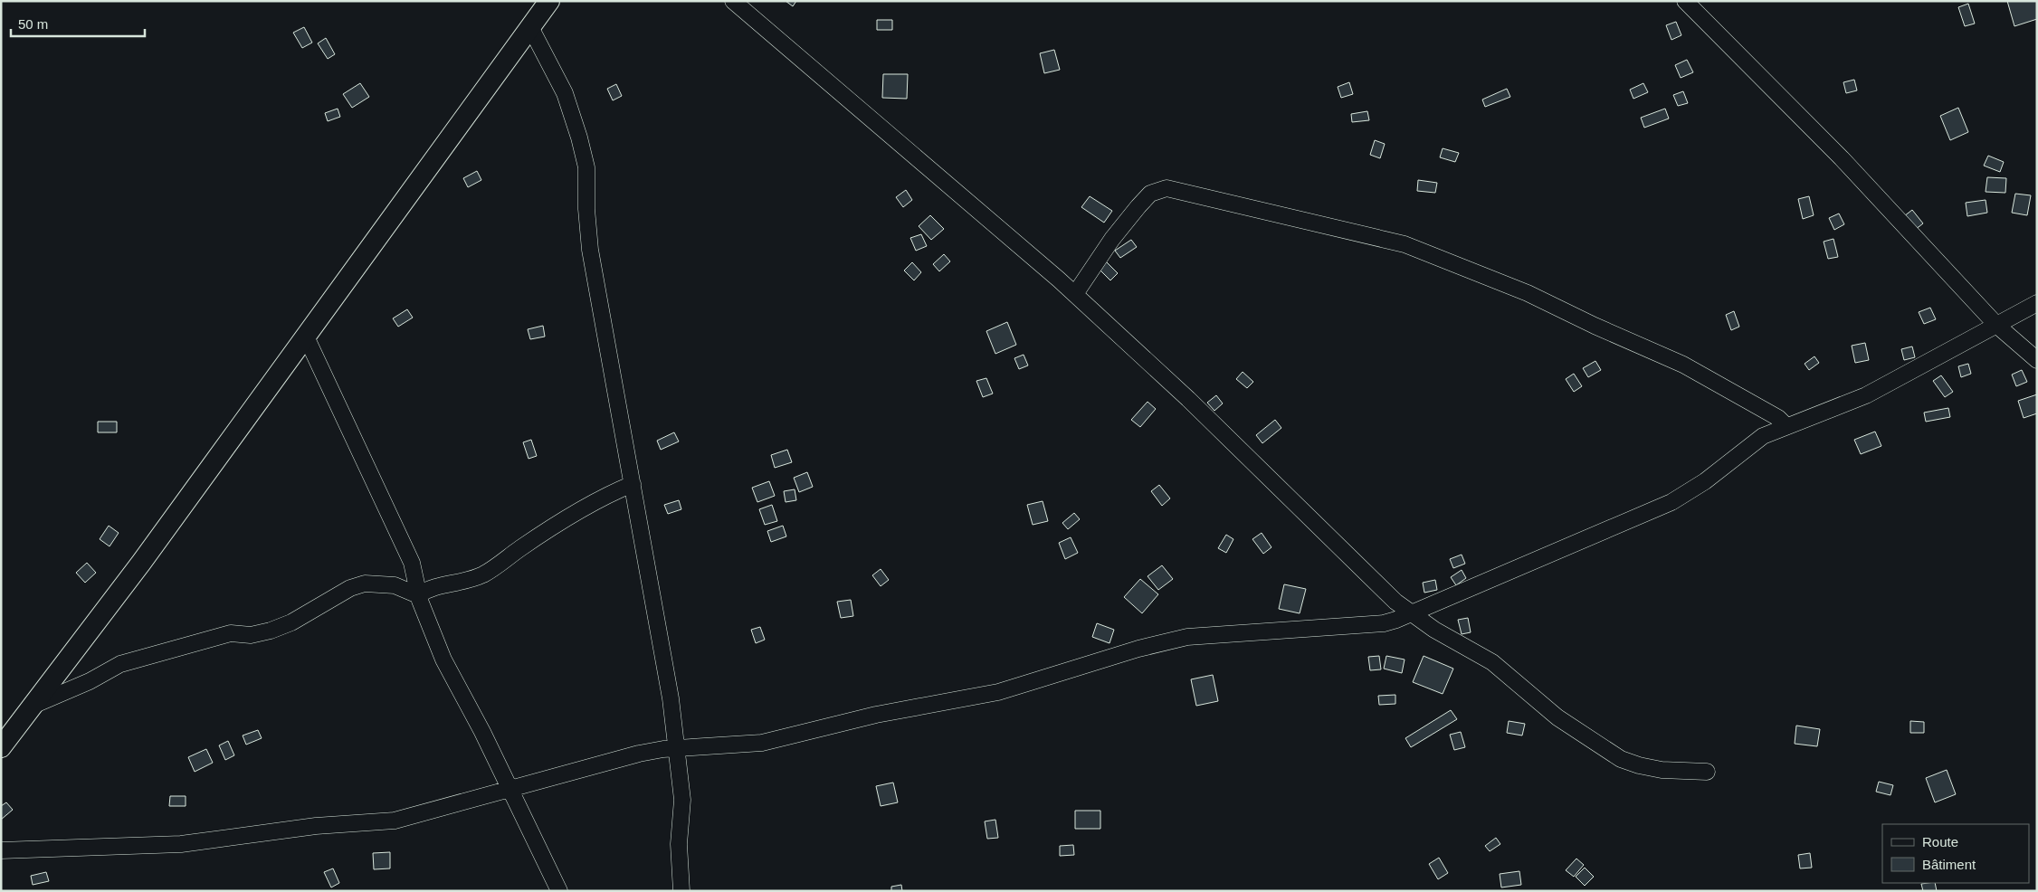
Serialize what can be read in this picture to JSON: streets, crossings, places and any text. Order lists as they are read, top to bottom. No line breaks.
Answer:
{"legend":["Route","Bâtiment"],"scale_bar":"50 m"}
